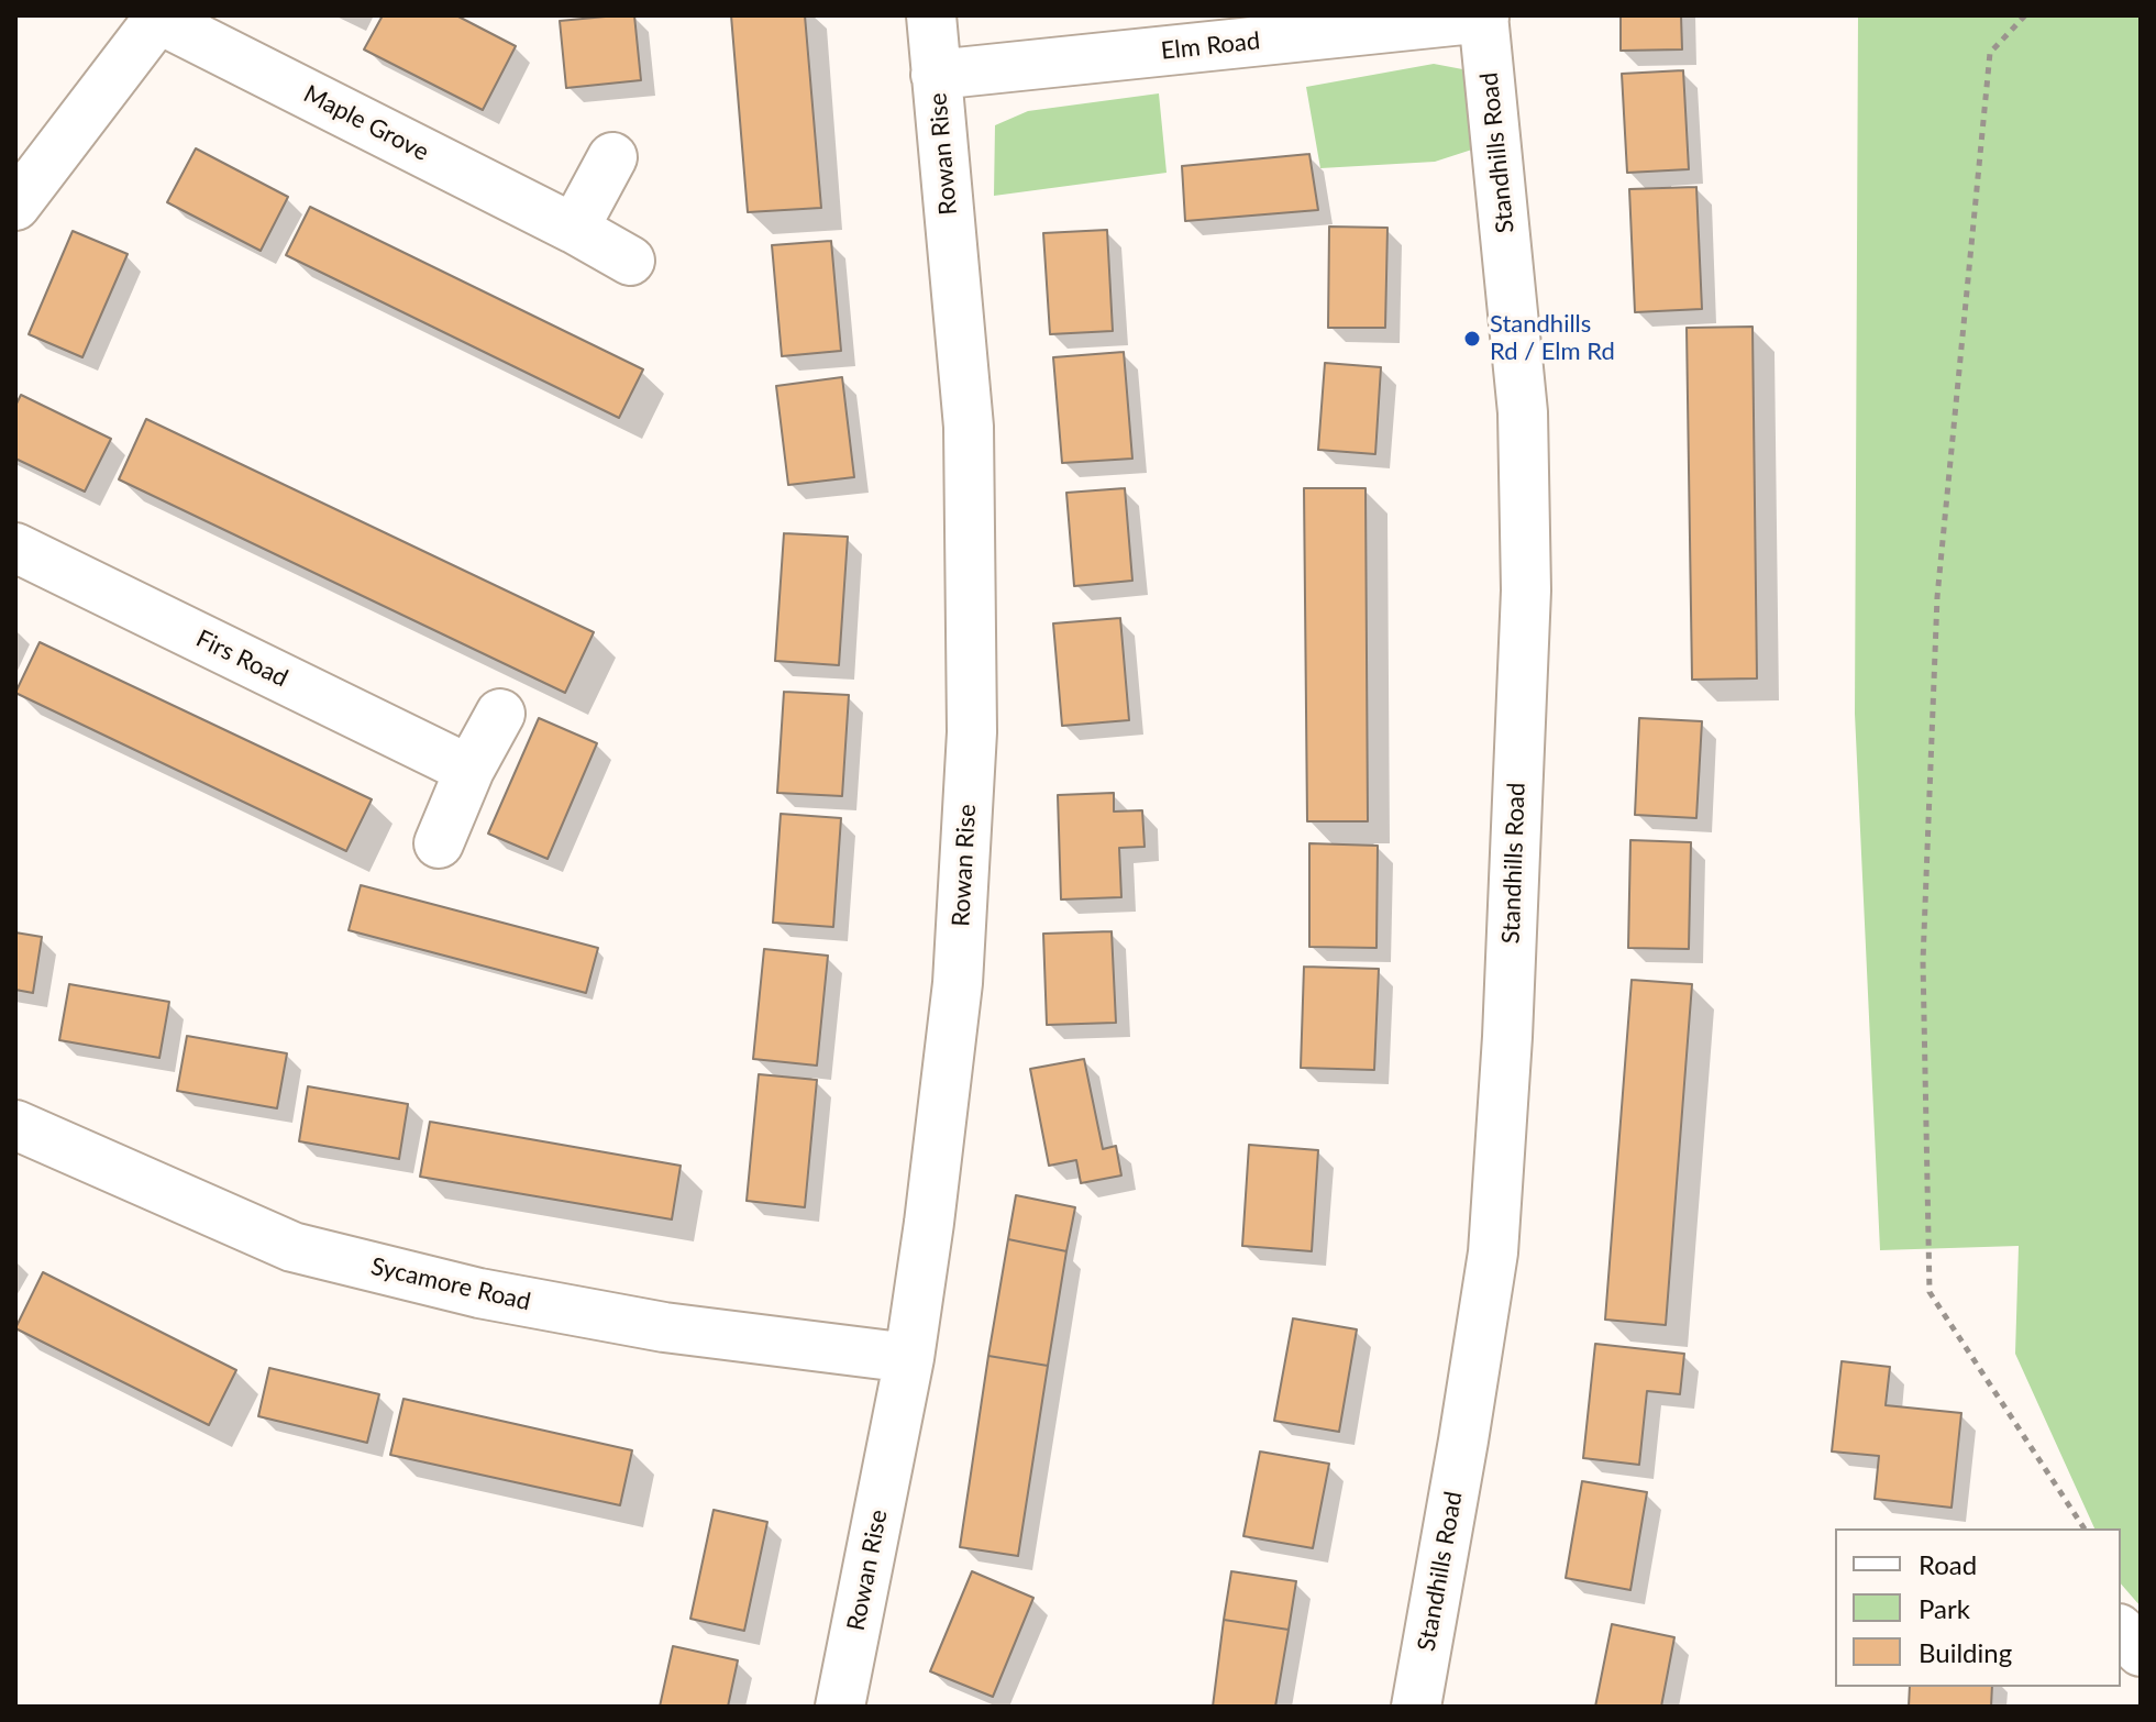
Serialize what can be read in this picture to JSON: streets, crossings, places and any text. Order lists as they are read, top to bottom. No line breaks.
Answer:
{"streets":{"street":["Elm Road","Maple Grove","Standhills Road","Rowan Rise","Firs Road","Sycamore Road"]},"crossings":[["Elm Road","Standhills Road"],["Elm Road","Rowan Rise"],["Rowan Rise","Sycamore Road"]],"places":["Standhills Rd / Elm Rd"],"legend":["Road","Park","Building"]}
